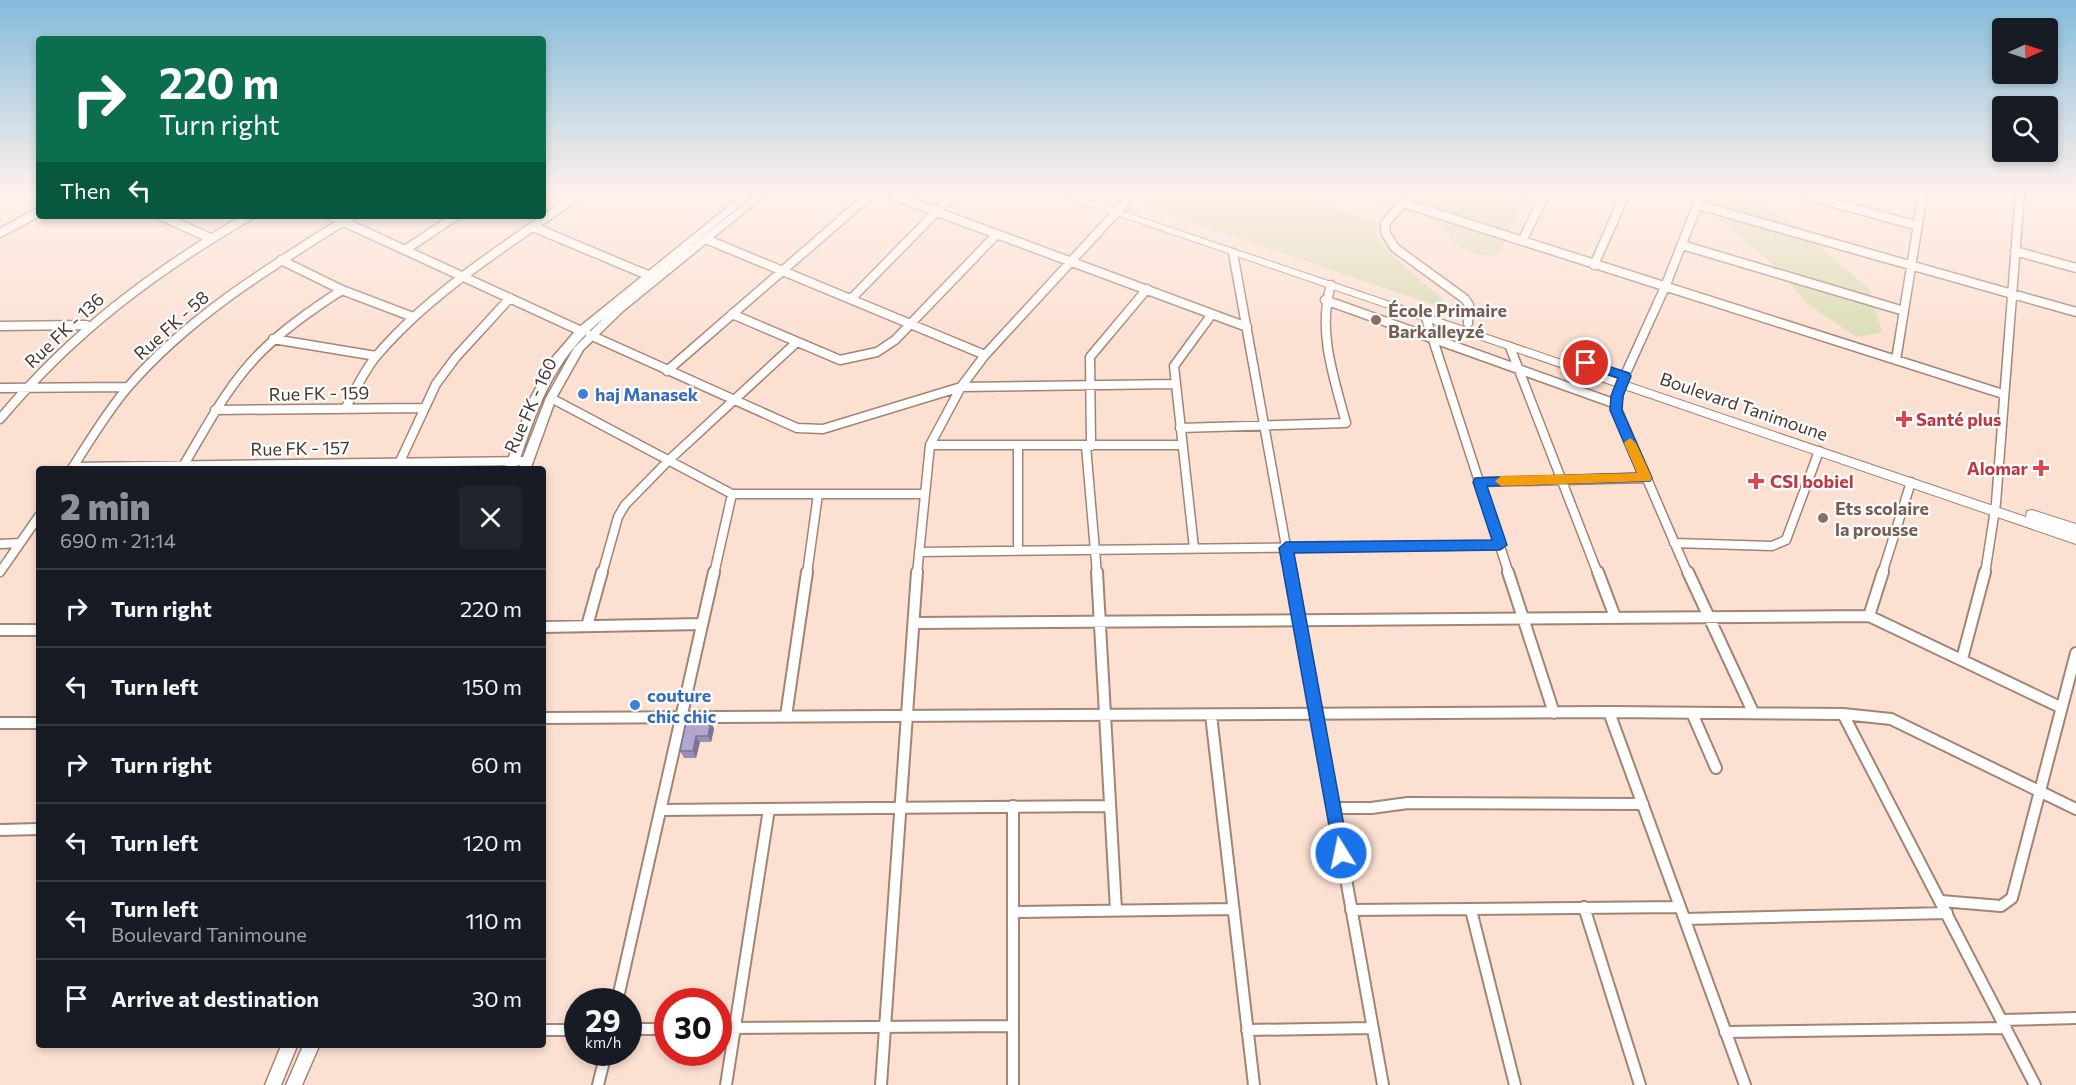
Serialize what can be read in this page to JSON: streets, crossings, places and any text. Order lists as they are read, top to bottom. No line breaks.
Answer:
{"streets":{"main road":["Rue FK - 160","Boulevard Tanimoune"],"street":["Rue FK - 58","Rue FK - 136","Rue FK - 159","Rue FK - 157"]},"crossings":[["Rue FK - 160","Rue FK - 157"]],"places":{"other":["École Primaire Barkalleyzé","haj Manasek","Ets scolaire la prousse","couture chic chic"],"health":["Santé plus","Alomar","CSI bobiel"]},"north":"right","page":{"turn":["220 m","Turn right"],"then":"Then","heading":["2 min","690 m · 21:14"],"list":[{"name":"Turn right","value":"220 m"},{"name":"Turn left","value":"150 m"},{"name":"Turn right","value":"60 m"},{"name":"Turn left","value":"120 m"},{"name":"Turn left","note":"Boulevard Tanimoune","value":"110 m"},{"name":"Arrive at destination","value":"30 m"}],"speed":"29 km/h","limit":"30"}}
